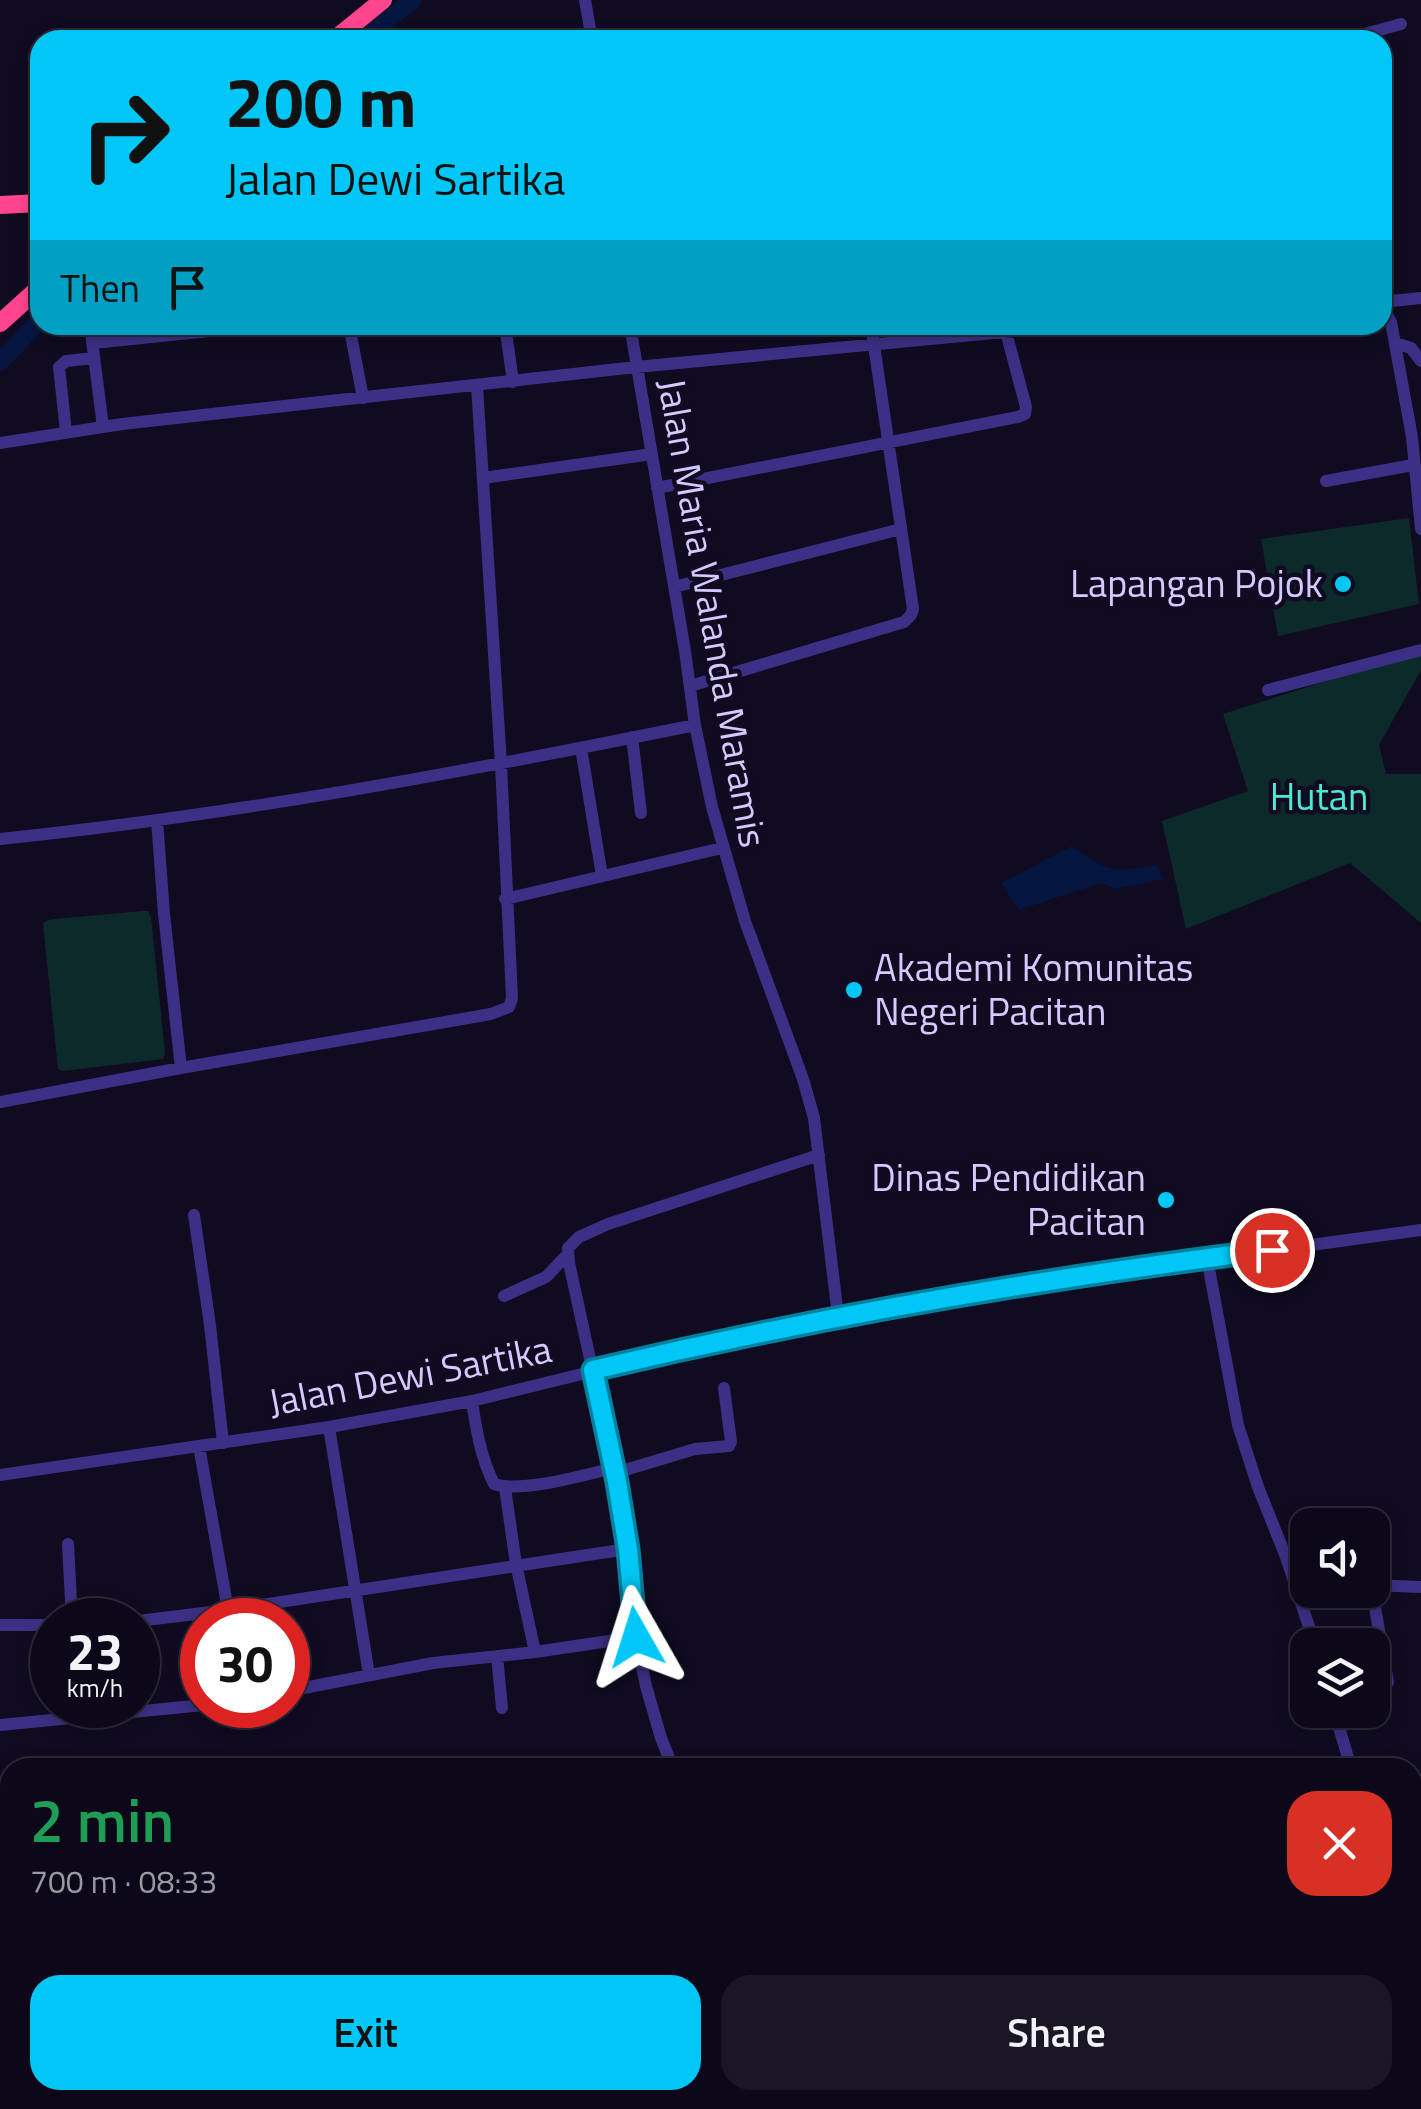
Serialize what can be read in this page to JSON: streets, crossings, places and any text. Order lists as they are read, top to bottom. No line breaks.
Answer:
{"streets":{"street":["Jalan Maria Walanda Maramis","Jalan Dewi Sartika"]},"crossings":[["Jalan Maria Walanda Maramis","Jalan Dewi Sartika"]],"parks":["Hutan"],"places":["Lapangan Pojok","Akademi Komunitas Negeri Pacitan","Dinas Pendidikan Pacitan"],"page":{"turn":["200 m","Jalan Dewi Sartika"],"then":"Then","speed":"23 km/h","limit":"30","heading":["2 min","700 m · 08:33"],"buttons":["Exit","Share"]}}
